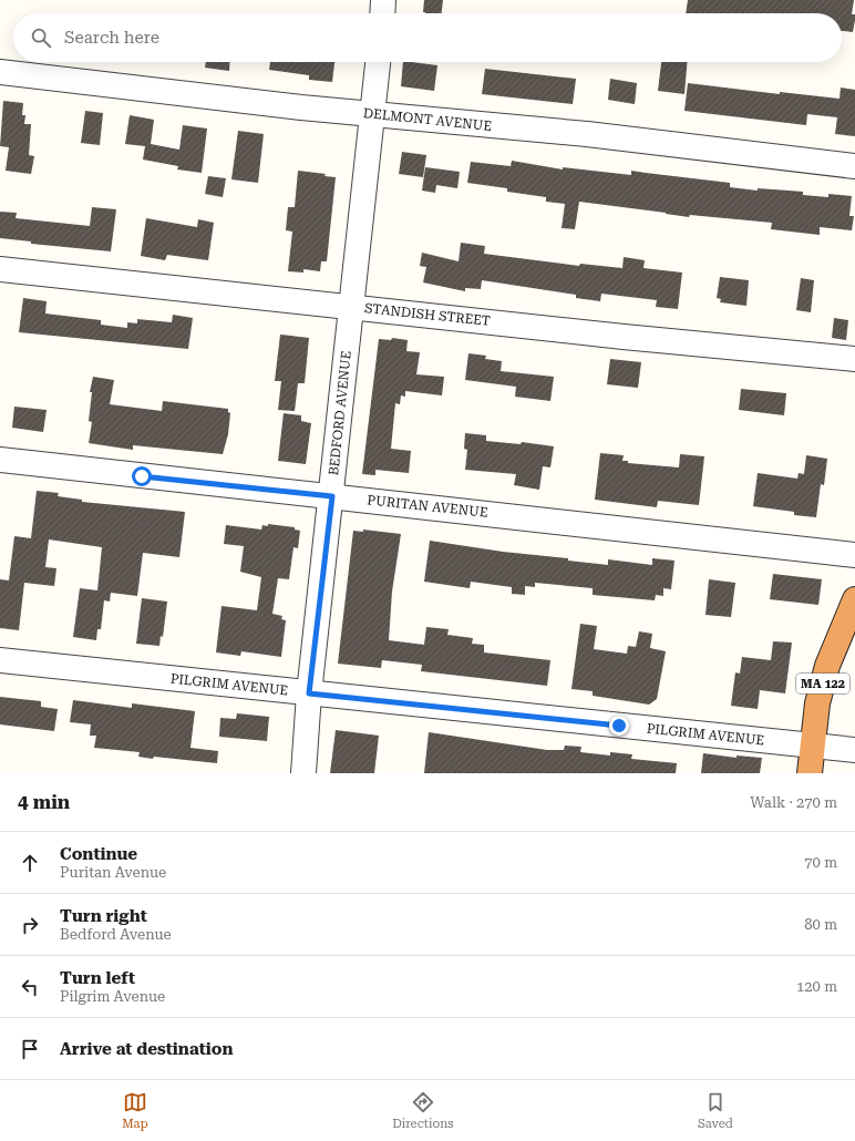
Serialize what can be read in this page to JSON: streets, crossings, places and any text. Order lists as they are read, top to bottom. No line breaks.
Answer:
{"streets":{"highway":["MA 122"],"street":["DELMONT AVENUE","STANDISH STREET","BEDFORD AVENUE","PURITAN AVENUE","PILGRIM AVENUE"]},"crossings":[["DELMONT AVENUE","BEDFORD AVENUE"],["STANDISH STREET","BEDFORD AVENUE"],["BEDFORD AVENUE","PURITAN AVENUE"],["BEDFORD AVENUE","PILGRIM AVENUE"],["MA 122","PILGRIM AVENUE"]],"page":{"search":"Search here","heading":["4 min","Walk · 270 m"],"list":[["Continue","Puritan Avenue","70 m"],["Turn right","Bedford Avenue","80 m"],["Turn left","Pilgrim Avenue","120 m"],"Arrive at destination"],"nav":["Map","Directions","Saved"]}}
